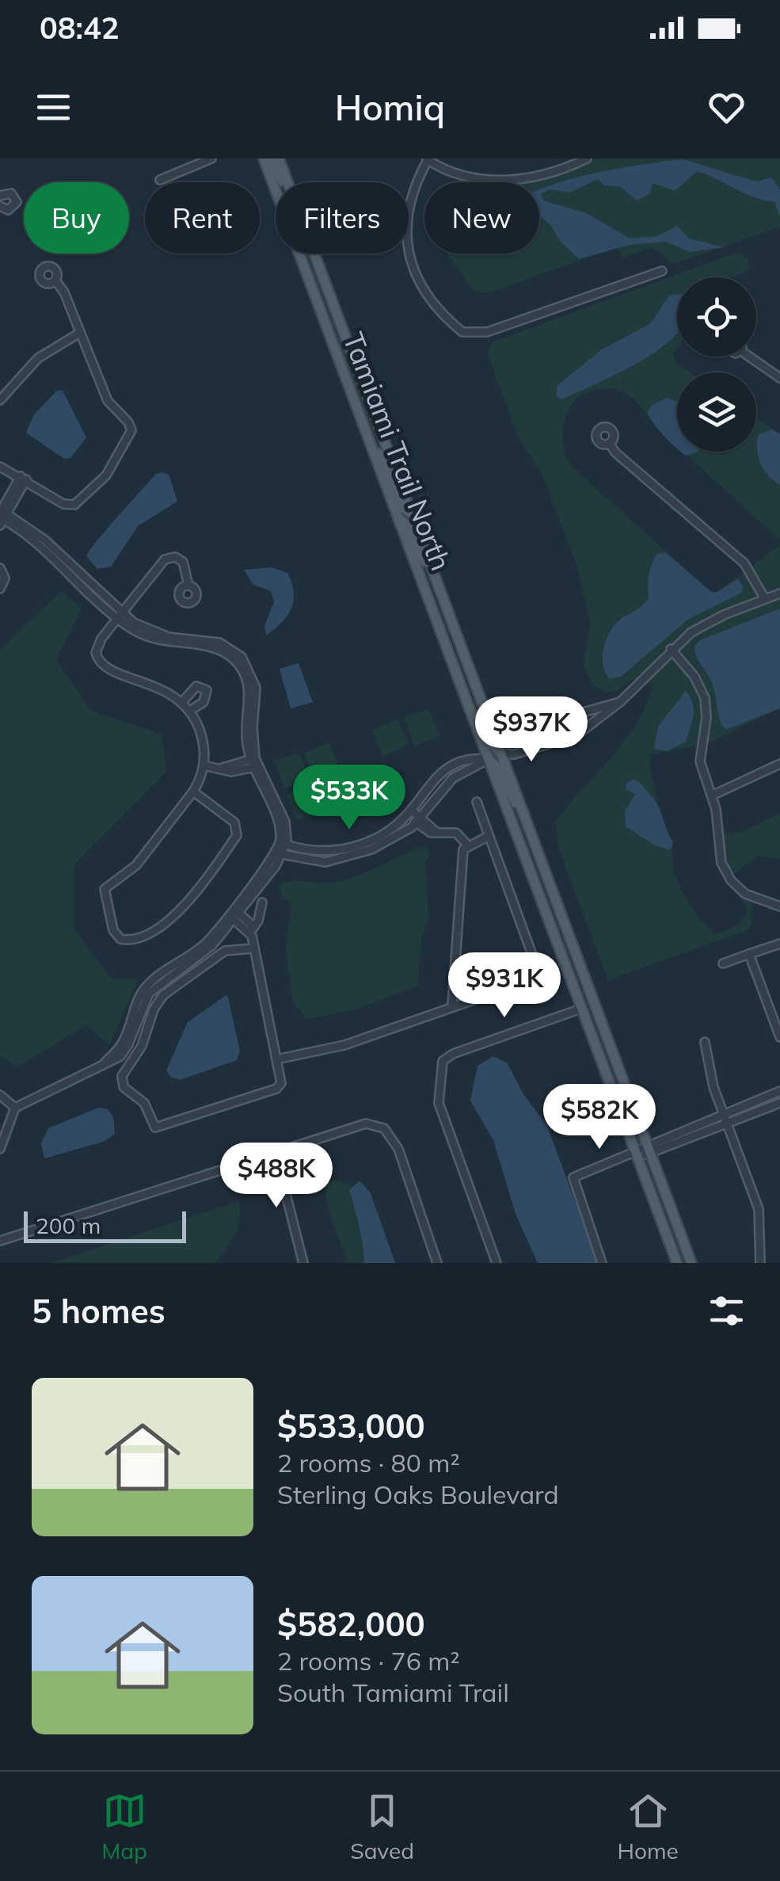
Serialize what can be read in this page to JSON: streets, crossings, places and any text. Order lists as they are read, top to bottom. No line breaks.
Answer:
{"streets":{"main road":["Tamiami Trail North"]},"scale_bar":"200 m","page":{"status":"08:42","header":"Homiq","chip":["Buy","Rent","Filters","New"],"price":["$937K","$533K","$931K","$582K","$488K"],"scale":"200 m","heading":"5 homes","list":[{"name":"$533,000","note":"2 rooms · 80 m² · Sterling Oaks Boulevard"},{"name":"$582,000","note":"2 rooms · 76 m² · South Tamiami Trail"}],"tabs":["Map","Saved","Home"]}}
